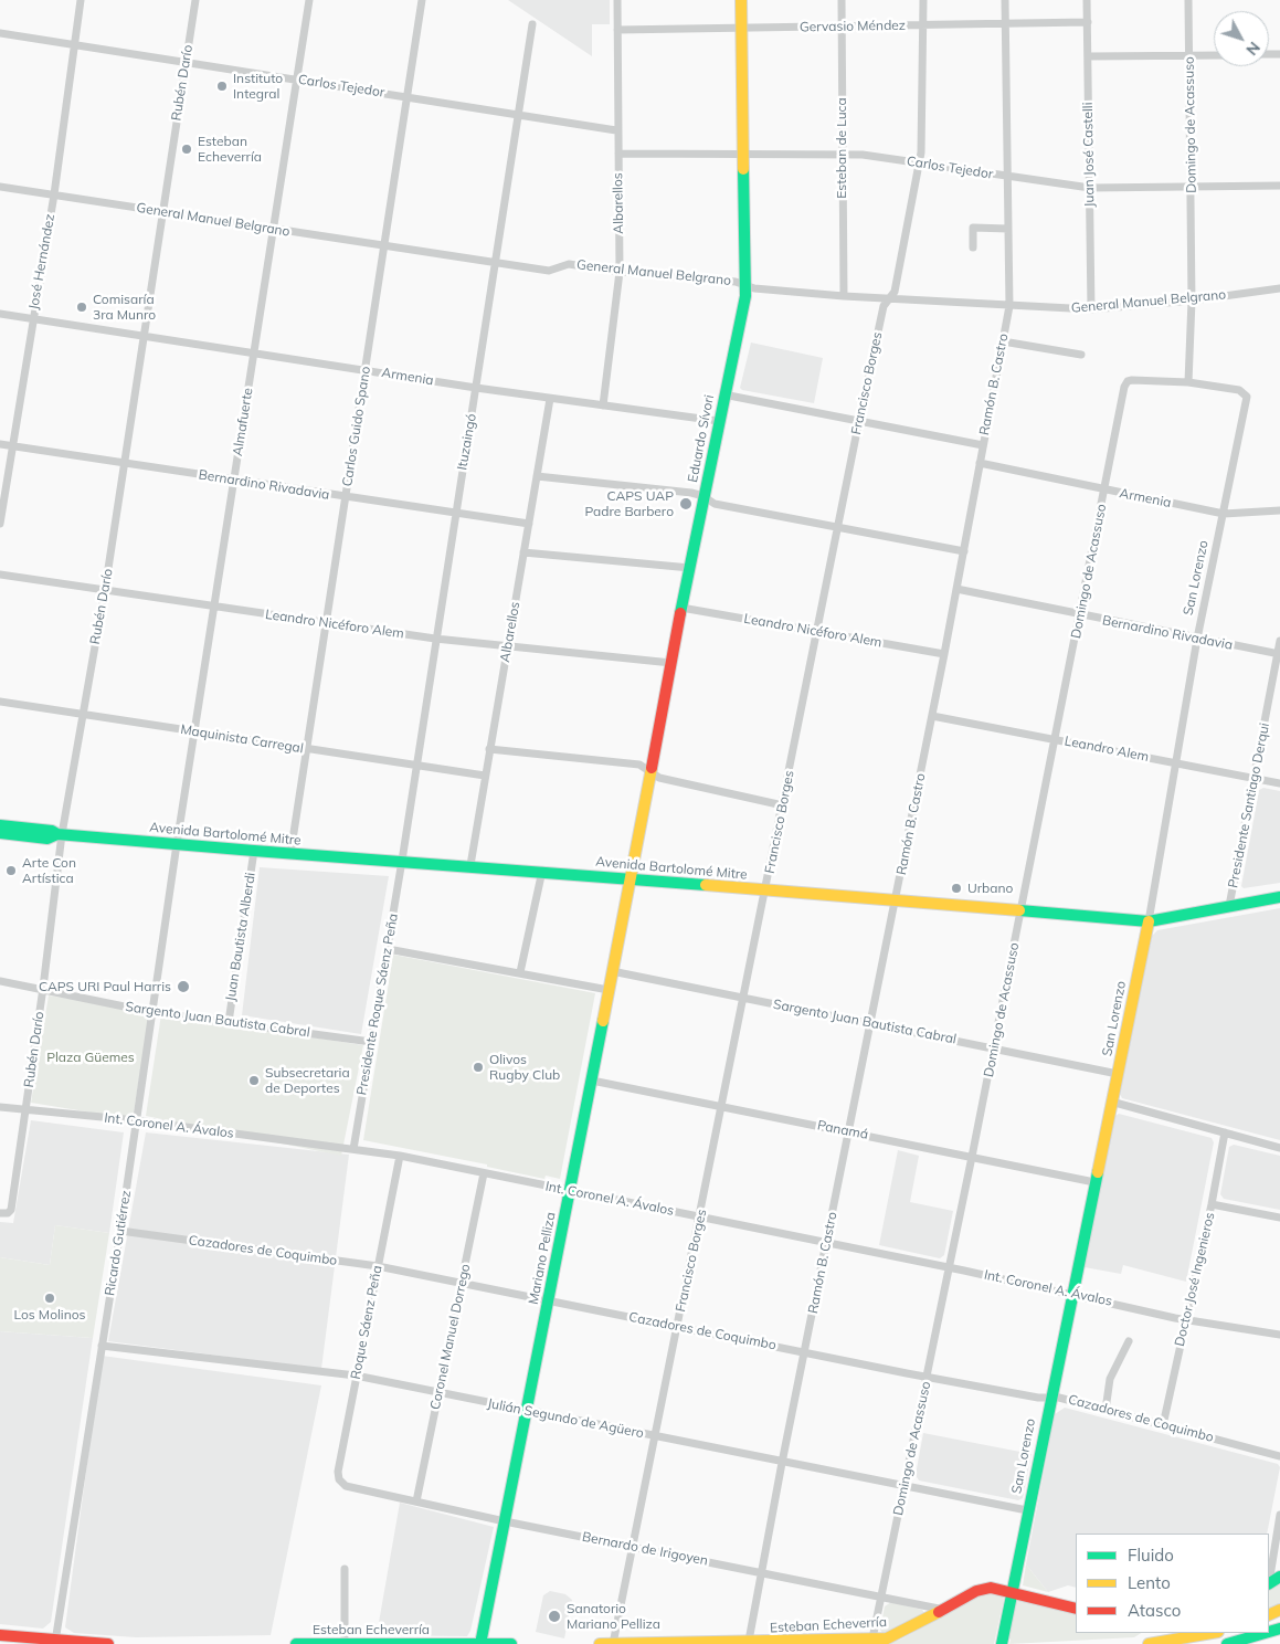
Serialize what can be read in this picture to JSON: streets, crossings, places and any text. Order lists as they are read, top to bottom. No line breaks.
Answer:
{"streets":{"main road":["Eduardo Sívori","San Lorenzo","Avenida Bartolomé Mitre","Mariano Pelliza","Esteban Echeverría"],"street":["Gervasio Méndez","Rubén Darío","Carlos Tejedor","Domingo de Acassuso","Esteban de Luca","Juan José Castelli","Albarellos","General Manuel Belgrano","José Hernández","Armenia","Francisco Borges","Ramón B. Castro","Almafuerte","Carlos Guido Spano","Ituzaingó","Bernardino Rivadavia","Leandro Nicéforo Alem","Maquinista Carregal","Leandro Alem","Presidente Santiago Derqui","Juan Bautista Alberdi","Presidente Roque Sáenz Peña","Sargento Juan Bautista Cabral","Int. Coronel A. Ávalos","Panamá","Ricardo Gutiérrez","Cazadores de Coquimbo","Doctor José Ingenieros","Roque Sáenz Peña","Coronel Manuel Dorrego","Julián Segundo de Agüero","Bernardo de Irigoyen"]},"crossings":[["Gervasio Méndez","Esteban de Luca"],["Gervasio Méndez","Juan José Castelli"],["Gervasio Méndez","Albarellos"],["Gervasio Méndez","Francisco Borges"],["Gervasio Méndez","Ramón B. Castro"],["Gervasio Méndez","Eduardo Sívori"],["Rubén Darío","Carlos Tejedor"],["Rubén Darío","General Manuel Belgrano"],["Rubén Darío","Armenia"],["Rubén Darío","Bernardino Rivadavia"],["Rubén Darío","Leandro Nicéforo Alem"],["Rubén Darío","Maquinista Carregal"],["Rubén Darío","Avenida Bartolomé Mitre"],["Rubén Darío","Sargento Juan Bautista Cabral"],["Rubén Darío","Int. Coronel A. Ávalos"],["Carlos Tejedor","Domingo de Acassuso"],["Carlos Tejedor","Esteban de Luca"],["Carlos Tejedor","Juan José Castelli"],["Carlos Tejedor","Albarellos"],["Carlos Tejedor","José Hernández"],["Carlos Tejedor","Francisco Borges"],["Carlos Tejedor","Ramón B. Castro"],["Carlos Tejedor","Almafuerte"],["Carlos Tejedor","Carlos Guido Spano"],["Carlos Tejedor","Eduardo Sívori"],["Carlos Tejedor","Ituzaingó"],["Domingo de Acassuso","General Manuel Belgrano"],["Domingo de Acassuso","Armenia"],["Domingo de Acassuso","Bernardino Rivadavia"],["Domingo de Acassuso","San Lorenzo"],["Domingo de Acassuso","Leandro Alem"],["Domingo de Acassuso","Avenida Bartolomé Mitre"],["Domingo de Acassuso","Sargento Juan Bautista Cabral"],["Domingo de Acassuso","Int. Coronel A. Ávalos"],["Domingo de Acassuso","Panamá"],["Domingo de Acassuso","Cazadores de Coquimbo"],["Domingo de Acassuso","Julián Segundo de Agüero"],["Domingo de Acassuso","Bernardo de Irigoyen"],["Domingo de Acassuso","Esteban Echeverría"],["Esteban de Luca","General Manuel Belgrano"],["Juan José Castelli","General Manuel Belgrano"],["Albarellos","General Manuel Belgrano"],["Albarellos","Armenia"],["Albarellos","Bernardino Rivadavia"],["Albarellos","Leandro Nicéforo Alem"],["Albarellos","Maquinista Carregal"],["Albarellos","Avenida Bartolomé Mitre"],["General Manuel Belgrano","José Hernández"],["General Manuel Belgrano","Francisco Borges"],["General Manuel Belgrano","Ramón B. Castro"],["General Manuel Belgrano","Almafuerte"],["General Manuel Belgrano","Carlos Guido Spano"],["General Manuel Belgrano","Eduardo Sívori"],["General Manuel Belgrano","Ituzaingó"],["José Hernández","Armenia"],["José Hernández","Bernardino Rivadavia"],["Armenia","Ramón B. Castro"],["Armenia","Almafuerte"],["Armenia","Carlos Guido Spano"],["Armenia","Eduardo Sívori"],["Armenia","Ituzaingó"],["Armenia","San Lorenzo"],["Francisco Borges","Leandro Nicéforo Alem"],["Francisco Borges","Avenida Bartolomé Mitre"],["Francisco Borges","Sargento Juan Bautista Cabral"],["Francisco Borges","Int. Coronel A. Ávalos"],["Francisco Borges","Panamá"],["Francisco Borges","Cazadores de Coquimbo"],["Francisco Borges","Julián Segundo de Agüero"],["Francisco Borges","Bernardo de Irigoyen"],["Francisco Borges","Esteban Echeverría"],["Ramón B. Castro","Bernardino Rivadavia"],["Ramón B. Castro","Leandro Nicéforo Alem"],["Ramón B. Castro","Leandro Alem"],["Ramón B. Castro","Avenida Bartolomé Mitre"],["Ramón B. Castro","Sargento Juan Bautista Cabral"],["Ramón B. Castro","Int. Coronel A. Ávalos"],["Ramón B. Castro","Panamá"],["Ramón B. Castro","Cazadores de Coquimbo"],["Ramón B. Castro","Julián Segundo de Agüero"],["Ramón B. Castro","Bernardo de Irigoyen"],["Ramón B. Castro","Esteban Echeverría"],["Almafuerte","Bernardino Rivadavia"],["Almafuerte","Leandro Nicéforo Alem"],["Almafuerte","Maquinista Carregal"],["Almafuerte","Avenida Bartolomé Mitre"],["Almafuerte","Ricardo Gutiérrez"],["Carlos Guido Spano","Bernardino Rivadavia"],["Carlos Guido Spano","Leandro Nicéforo Alem"],["Carlos Guido Spano","Maquinista Carregal"],["Carlos Guido Spano","Avenida Bartolomé Mitre"],["Eduardo Sívori","Leandro Nicéforo Alem"],["Eduardo Sívori","Avenida Bartolomé Mitre"],["Eduardo Sívori","Mariano Pelliza"],["Ituzaingó","Bernardino Rivadavia"],["Ituzaingó","Leandro Nicéforo Alem"],["Ituzaingó","Maquinista Carregal"],["Ituzaingó","Avenida Bartolomé Mitre"],["Ituzaingó","Presidente Roque Sáenz Peña"],["Bernardino Rivadavia","San Lorenzo"],["Bernardino Rivadavia","Presidente Santiago Derqui"],["San Lorenzo","Leandro Alem"],["San Lorenzo","Avenida Bartolomé Mitre"],["San Lorenzo","Sargento Juan Bautista Cabral"],["San Lorenzo","Int. Coronel A. Ávalos"],["San Lorenzo","Panamá"],["San Lorenzo","Cazadores de Coquimbo"],["San Lorenzo","Julián Segundo de Agüero"],["San Lorenzo","Esteban Echeverría"],["Leandro Alem","Presidente Santiago Derqui"],["Presidente Santiago Derqui","Avenida Bartolomé Mitre"],["Avenida Bartolomé Mitre","Juan Bautista Alberdi"],["Avenida Bartolomé Mitre","Presidente Roque Sáenz Peña"],["Avenida Bartolomé Mitre","Ricardo Gutiérrez"],["Avenida Bartolomé Mitre","Mariano Pelliza"],["Juan Bautista Alberdi","Sargento Juan Bautista Cabral"],["Presidente Roque Sáenz Peña","Sargento Juan Bautista Cabral"],["Presidente Roque Sáenz Peña","Int. Coronel A. Ávalos"],["Sargento Juan Bautista Cabral","Ricardo Gutiérrez"],["Sargento Juan Bautista Cabral","Mariano Pelliza"],["Int. Coronel A. Ávalos","Ricardo Gutiérrez"],["Int. Coronel A. Ávalos","Mariano Pelliza"],["Int. Coronel A. Ávalos","Doctor José Ingenieros"],["Int. Coronel A. Ávalos","Roque Sáenz Peña"],["Int. Coronel A. Ávalos","Coronel Manuel Dorrego"],["Panamá","Mariano Pelliza"],["Ricardo Gutiérrez","Cazadores de Coquimbo"],["Ricardo Gutiérrez","Julián Segundo de Agüero"],["Cazadores de Coquimbo","Mariano Pelliza"],["Cazadores de Coquimbo","Doctor José Ingenieros"],["Cazadores de Coquimbo","Roque Sáenz Peña"],["Cazadores de Coquimbo","Coronel Manuel Dorrego"],["Mariano Pelliza","Julián Segundo de Agüero"],["Mariano Pelliza","Bernardo de Irigoyen"],["Mariano Pelliza","Esteban Echeverría"],["Roque Sáenz Peña","Julián Segundo de Agüero"],["Roque Sáenz Peña","Bernardo de Irigoyen"],["Coronel Manuel Dorrego","Julián Segundo de Agüero"],["Coronel Manuel Dorrego","Bernardo de Irigoyen"],["Bernardo de Irigoyen","Esteban Echeverría"]],"parks":["Plaza Güemes"],"places":["Instituto Integral","Esteban Echeverría","Comisaría 3ra Munro","CAPS UAP Padre Barbero","Arte Con Artística","Urbano","CAPS URI Paul Harris","Olivos Rugby Club","Subsecretaria de Deportes","Los Molinos","Sanatorio Mariano Pelliza"],"legend":["Fluido","Lento","Atasco"],"north":"bottom right"}
